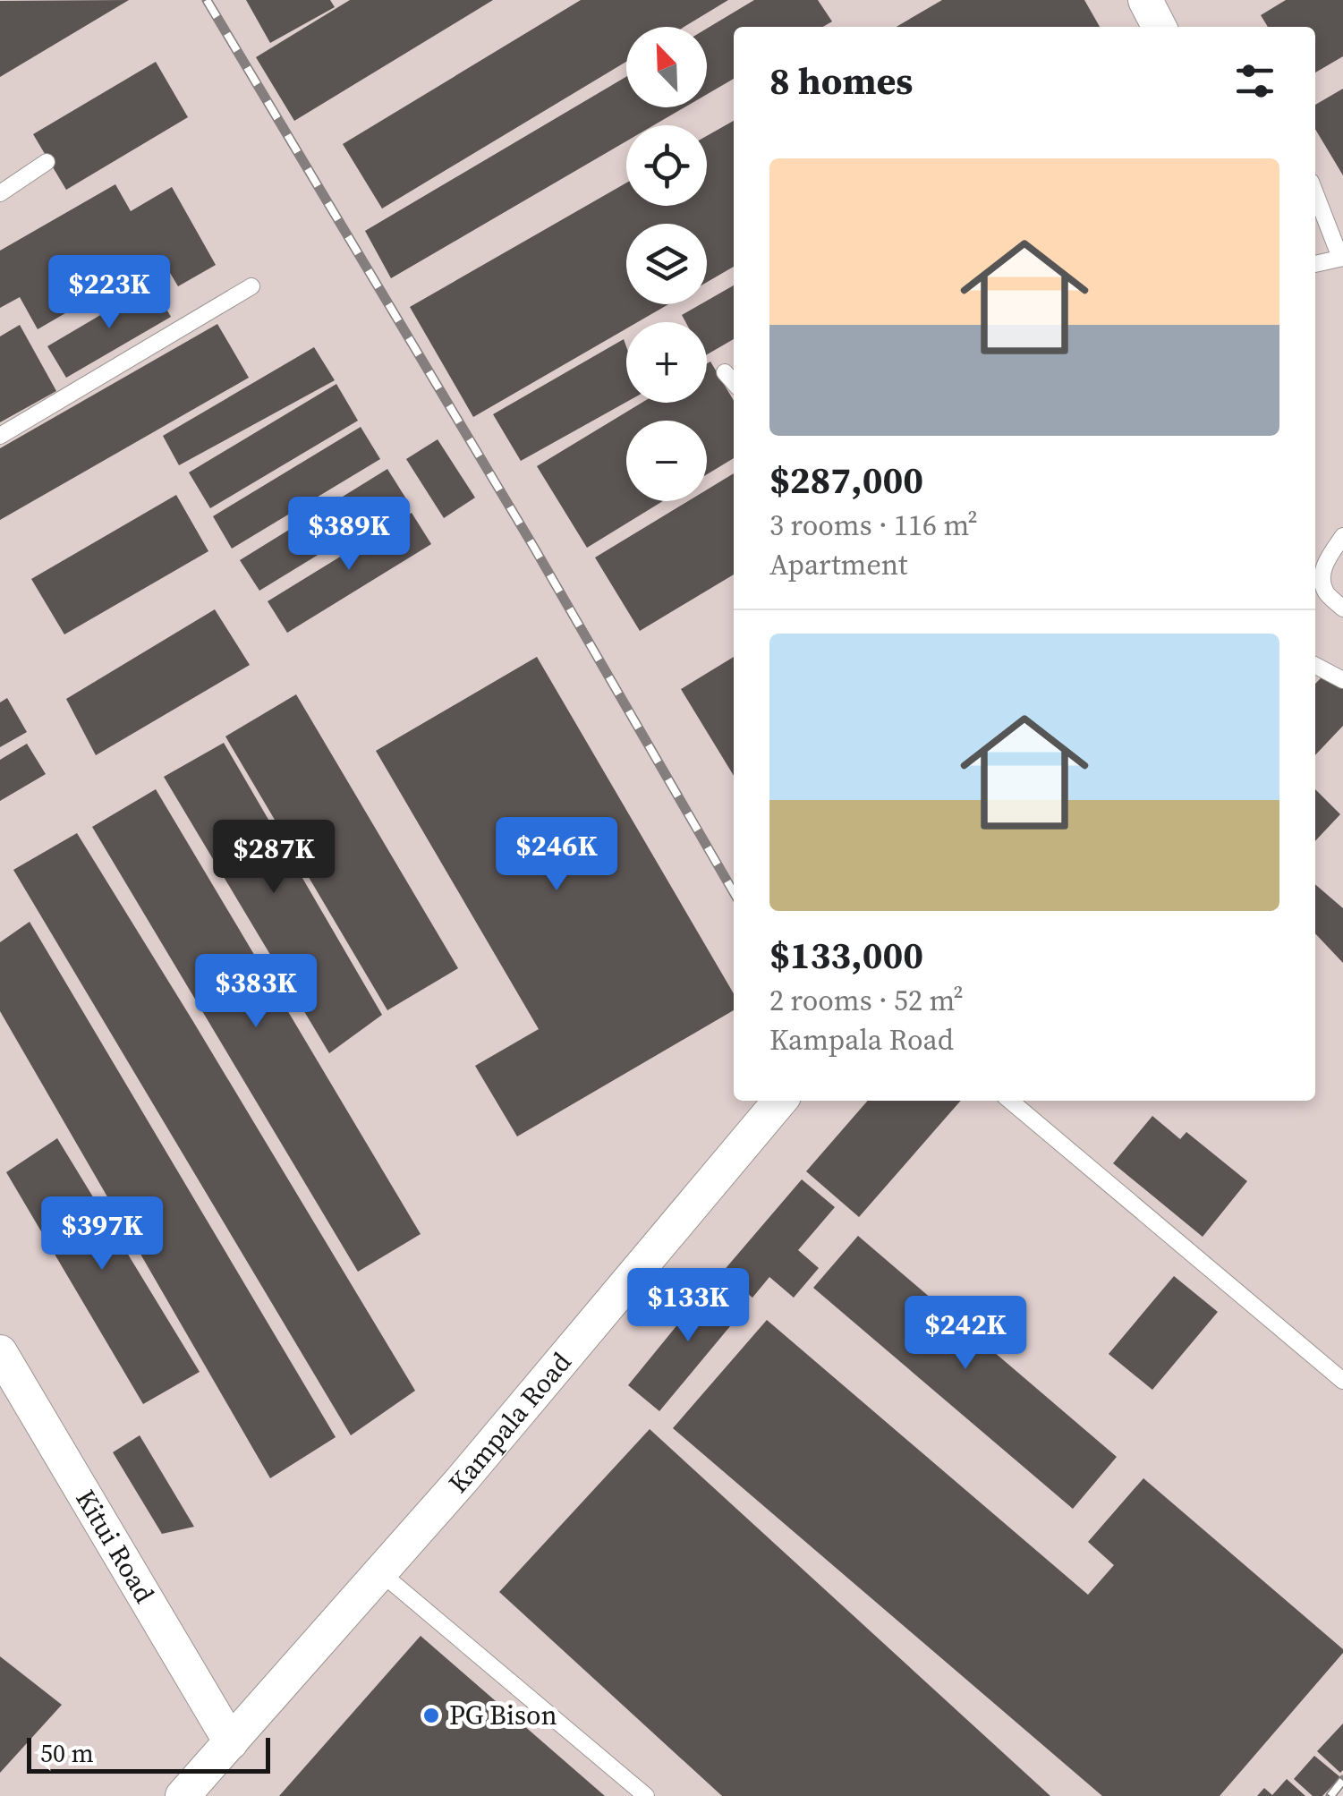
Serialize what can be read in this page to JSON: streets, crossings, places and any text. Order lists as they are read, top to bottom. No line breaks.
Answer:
{"streets":{"street":["Kampala Road","Kitui Road"]},"crossings":[["Kampala Road","Kitui Road"]],"places":["PG Bison"],"scale_bar":"50 m","north":"top left","page":{"map_buttons":["+","−"],"heading":"8 homes","list":[{"name":"$287,000","note":"3 rooms · 116 m² · Apartment"},{"name":"$133,000","note":"2 rooms · 52 m² · Kampala Road"}],"price":["$223K","$389K","$246K","$287K","$383K","$397K","$133K","$242K"],"scale":"50 m"}}
